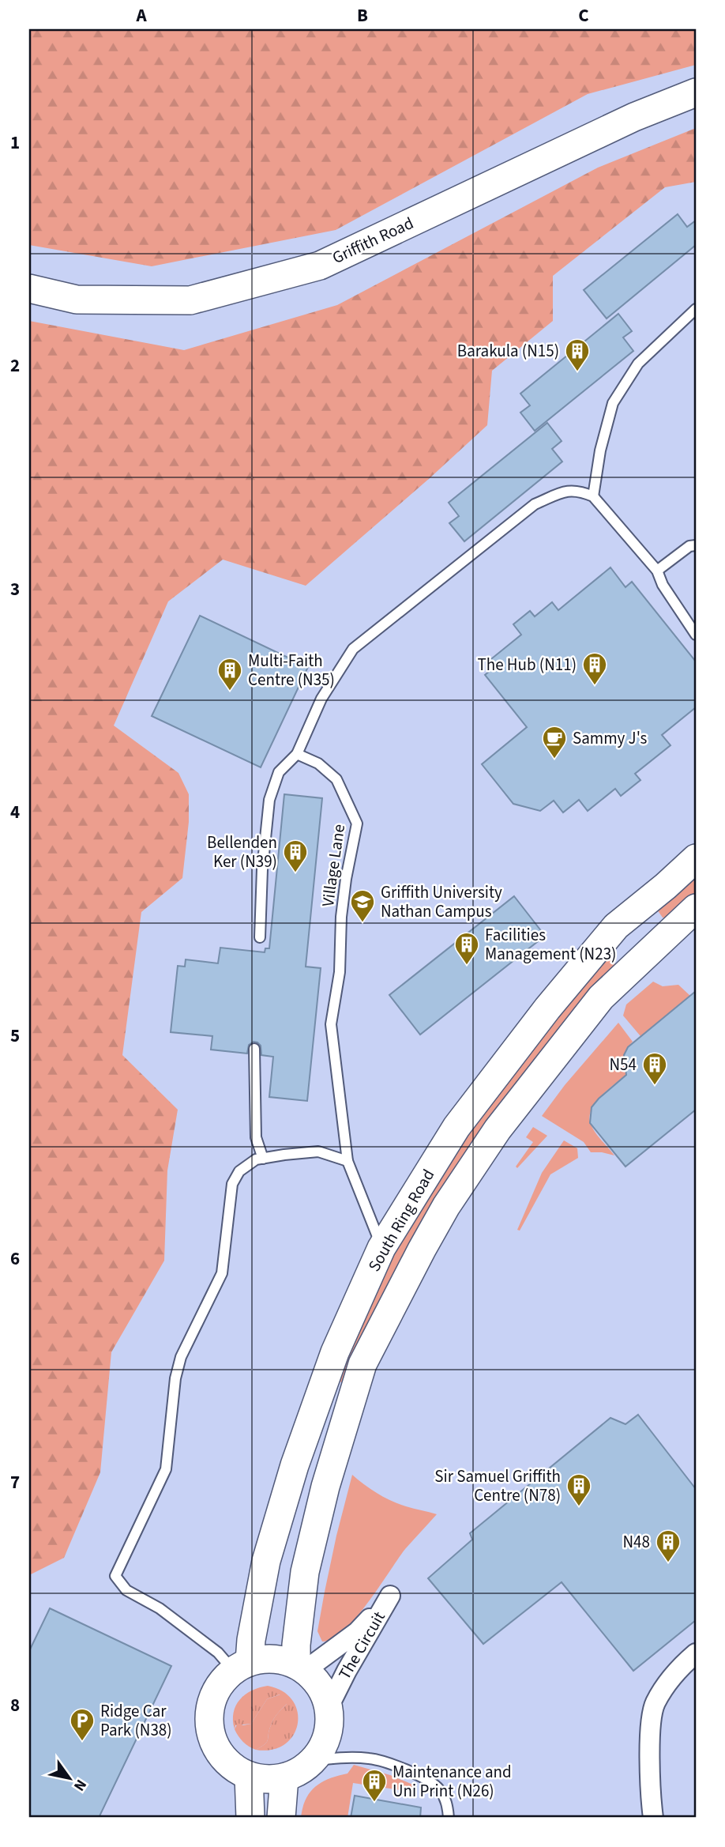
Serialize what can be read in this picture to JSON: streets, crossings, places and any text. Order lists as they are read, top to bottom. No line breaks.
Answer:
{"streets":{"street":["Griffith Road","South Ring Road","The Circuit"],"lane":["Village Lane"]},"crossings":[["Village Lane","South Ring Road"],["South Ring Road","The Circuit"]],"places":{"building":["Barakula (N15)","The Hub (N11)","Multi-Faith Centre (N35)","Bellenden Ker (N39)","Facilities Management (N23)","N54","Sir Samuel Griffith Centre (N78)","N48","Maintenance and Uni Print (N26)"],"cafe":["Sammy J's"],"school or university":["Griffith University Nathan Campus"],"parking":["Ridge Car Park (N38)"]},"north":"bottom right","grid":{"columns":["A","B","C"],"rows":["1","2","3","4","5","6","7","8"]}}
